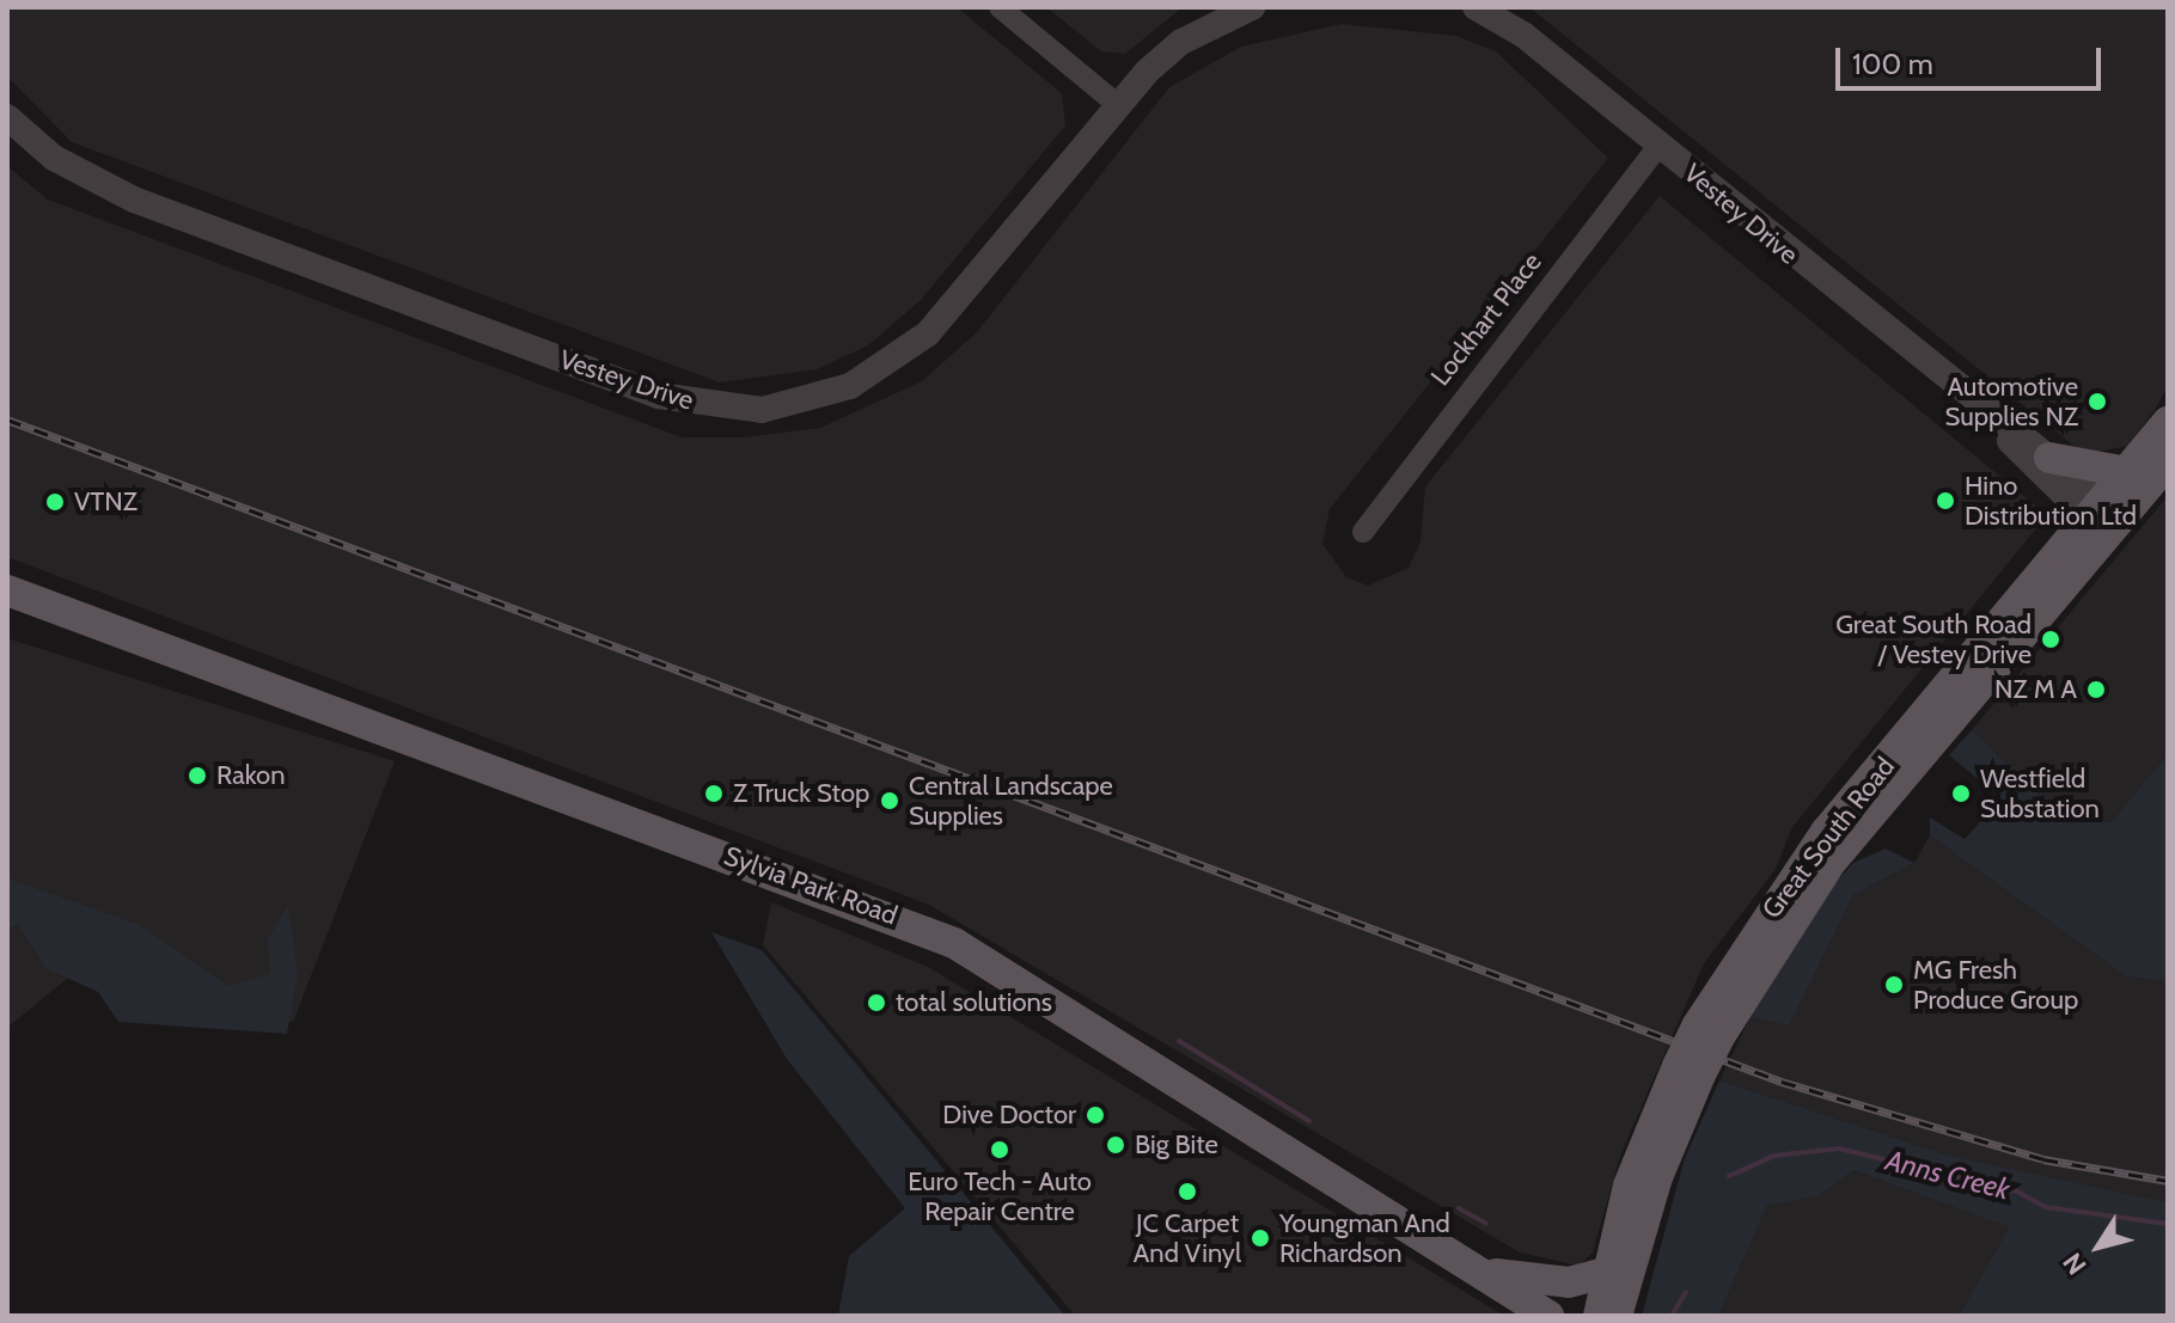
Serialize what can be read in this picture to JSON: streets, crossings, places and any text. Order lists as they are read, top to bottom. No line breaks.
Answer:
{"streets":{"main road":["Great South Road","Sylvia Park Road"],"street":["Vestey Drive","Lockhart Place"]},"crossings":[["Vestey Drive","Lockhart Place"],["Vestey Drive","Great South Road"]],"water":["Anns Creek"],"places":["Automotive Supplies NZ","Hino Distribution Ltd","VTNZ","Great South Road / Vestey Drive","NZ M A","Rakon","Z Truck Stop","Westfield Substation","Central Landscape Supplies","MG Fresh Produce Group","total solutions","Dive Doctor","Big Bite","Euro Tech - Auto Repair Centre","JC Carpet And Vinyl","Youngman And Richardson"],"scale_bar":"100 m","north":"bottom left"}
